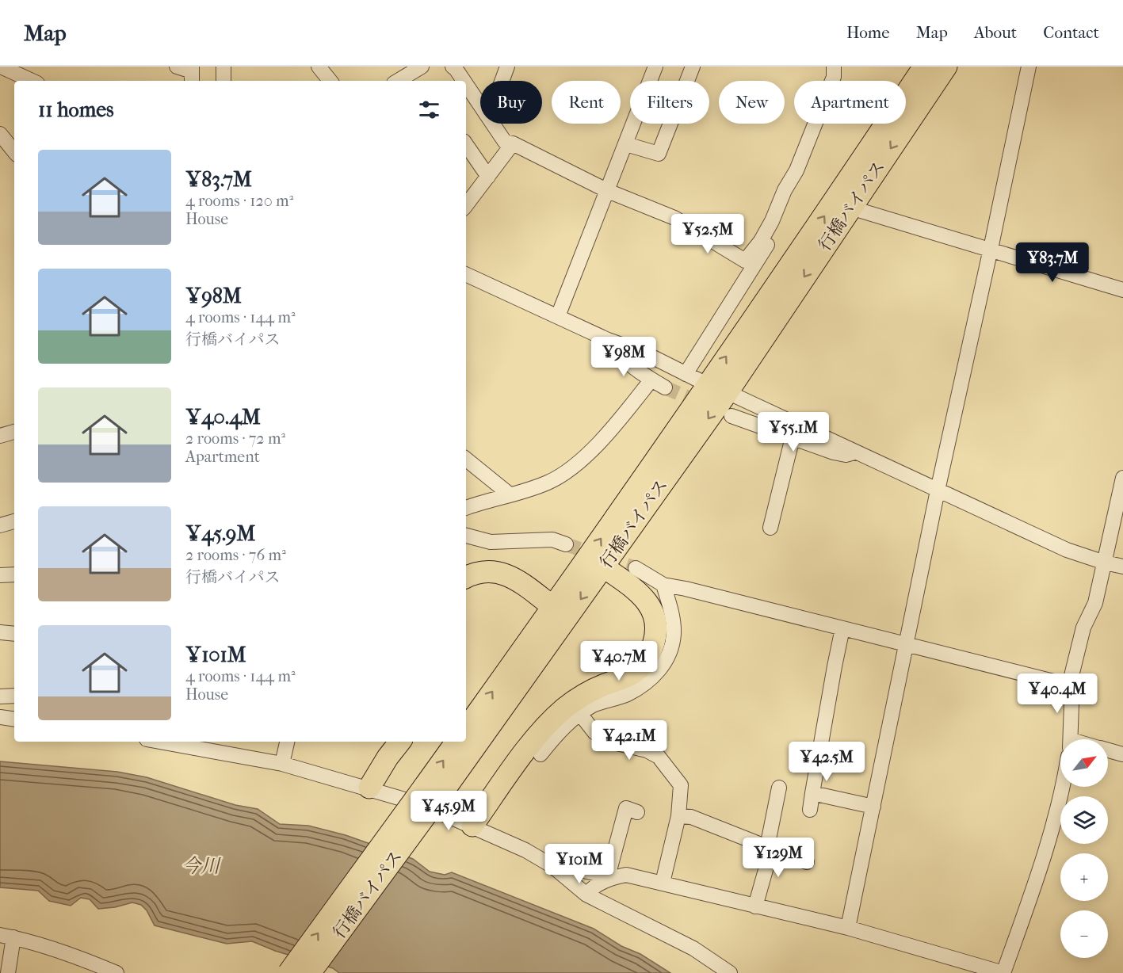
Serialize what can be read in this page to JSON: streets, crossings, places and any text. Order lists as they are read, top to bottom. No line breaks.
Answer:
{"streets":{"highway":["行橋バイパス"]},"water":["今川"],"north":"top right","page":{"header":"Map","nav":["Home","Map","About","Contact"],"chip":["Buy","Rent","Filters","New","Apartment"],"heading":"11 homes","list":[{"name":"¥83.7M","note":"4 rooms · 120 m² · House"},{"name":"¥98M","note":"4 rooms · 144 m² · 行橋バイパス"},{"name":"¥40.4M","note":"2 rooms · 72 m² · Apartment"},{"name":"¥45.9M","note":"2 rooms · 76 m² · 行橋バイパス"},{"name":"¥101M","note":"4 rooms · 144 m² · House"}],"price":["¥52.5M","¥83.7M","¥98M","¥55.1M","¥40.7M","¥40.4M","¥42.1M","¥42.5M","¥45.9M","¥129M","¥101M"],"map_buttons":["+","−"]}}
